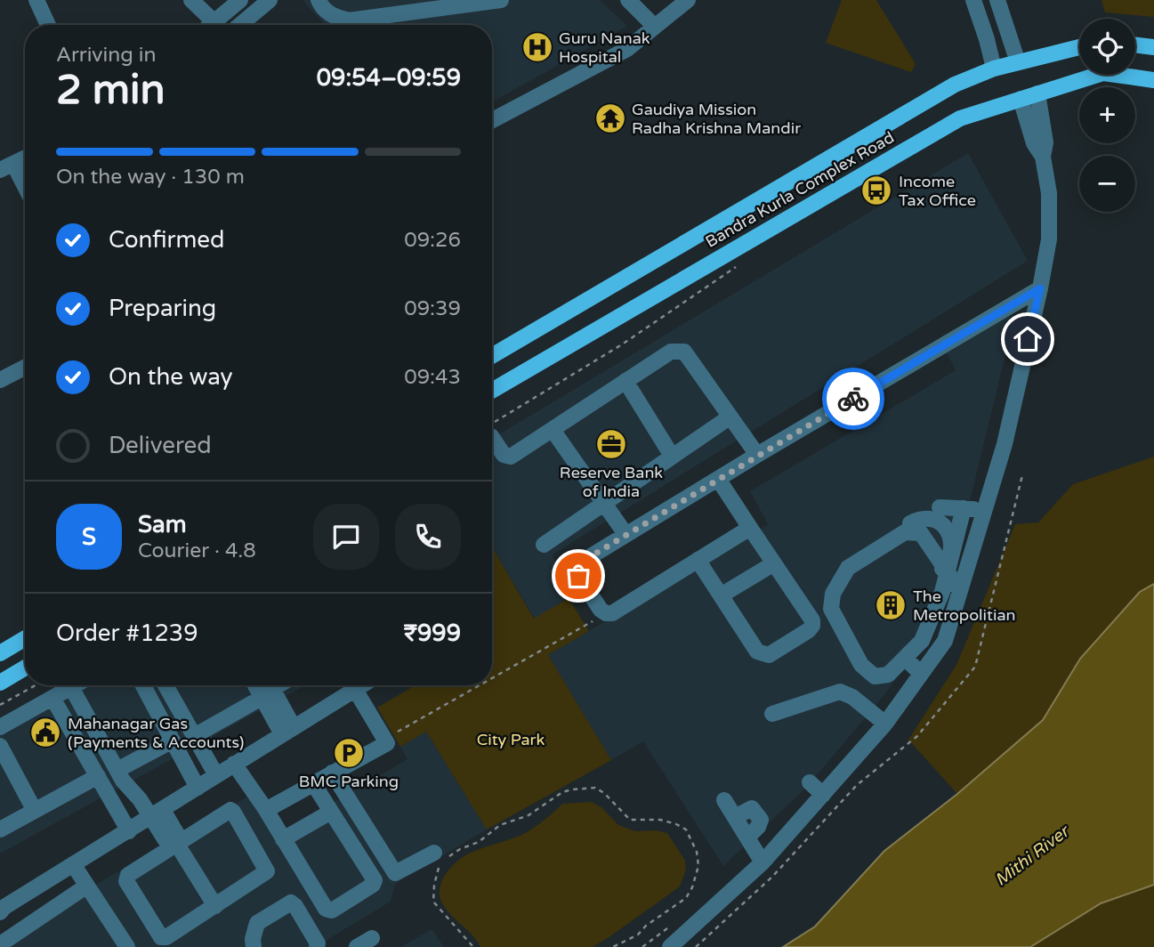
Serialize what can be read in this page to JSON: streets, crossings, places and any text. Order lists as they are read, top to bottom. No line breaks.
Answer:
{"streets":{"main road":["Bandra Kurla Complex Road"]},"water":["Mithi River"],"parks":["City Park"],"places":{"hospital":["Guru Nanak Hospital"],"temple":["Gaudiya Mission Radha Krishna Mandir"],"bus stop":["Income Tax Office"],"office":["Reserve Bank of India"],"building":["The Metropolitian"],"public building":["Mahanagar Gas (Payments & Accounts)"],"parking":["BMC Parking"]},"page":{"map_buttons":["+","−"],"heading":["2 min","Arriving in","09:54–09:59"],"panel":["Sam","Courier · 4.8","Order #1239","₹999"],"bar":"On the way · 130 m","list":[["Confirmed","09:26"],["Preparing","09:39"],["On the way","09:43"],"Delivered"],"round":"S"}}
